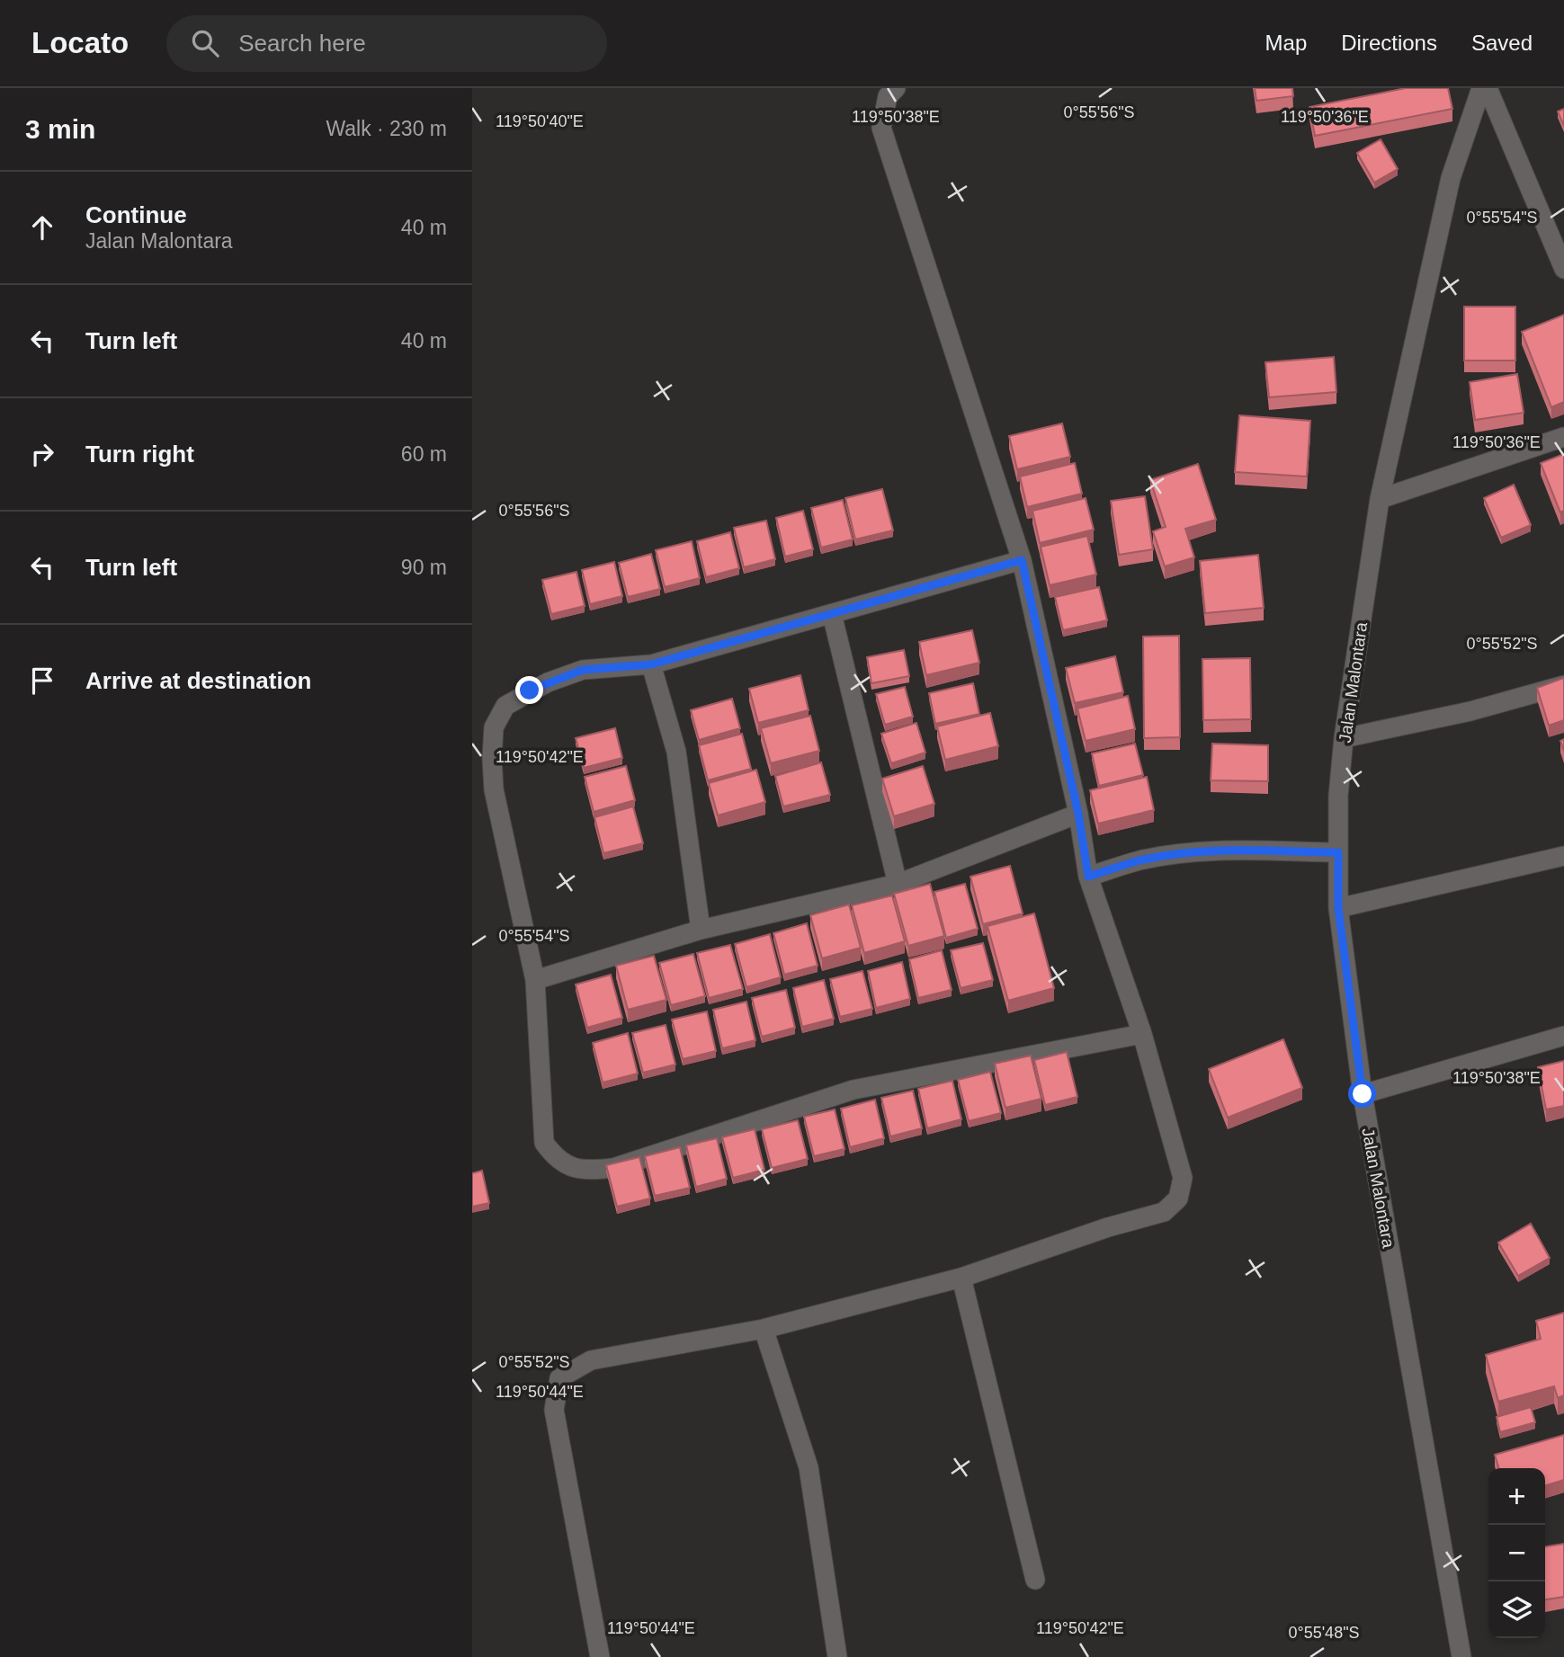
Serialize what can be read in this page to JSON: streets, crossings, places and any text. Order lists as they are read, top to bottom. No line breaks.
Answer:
{"streets":{"street":["Jalan Malontara"]},"page":{"header":"Locato","search":"Search here","nav":["Map","Directions","Saved"],"heading":["3 min","Walk · 230 m"],"list":[["Continue","Jalan Malontara","40 m"],["Turn left","40 m"],["Turn right","60 m"],["Turn left","90 m"],"Arrive at destination"],"map_buttons":["+","−"]},"coordinates":["0°55'56\"S","119°50'38\"E","119°50'36\"E","119°50'40\"E","0°55'54\"S","0°55'52\"S","119°50'42\"E","119°50'44\"E","0°55'48\"S"]}
